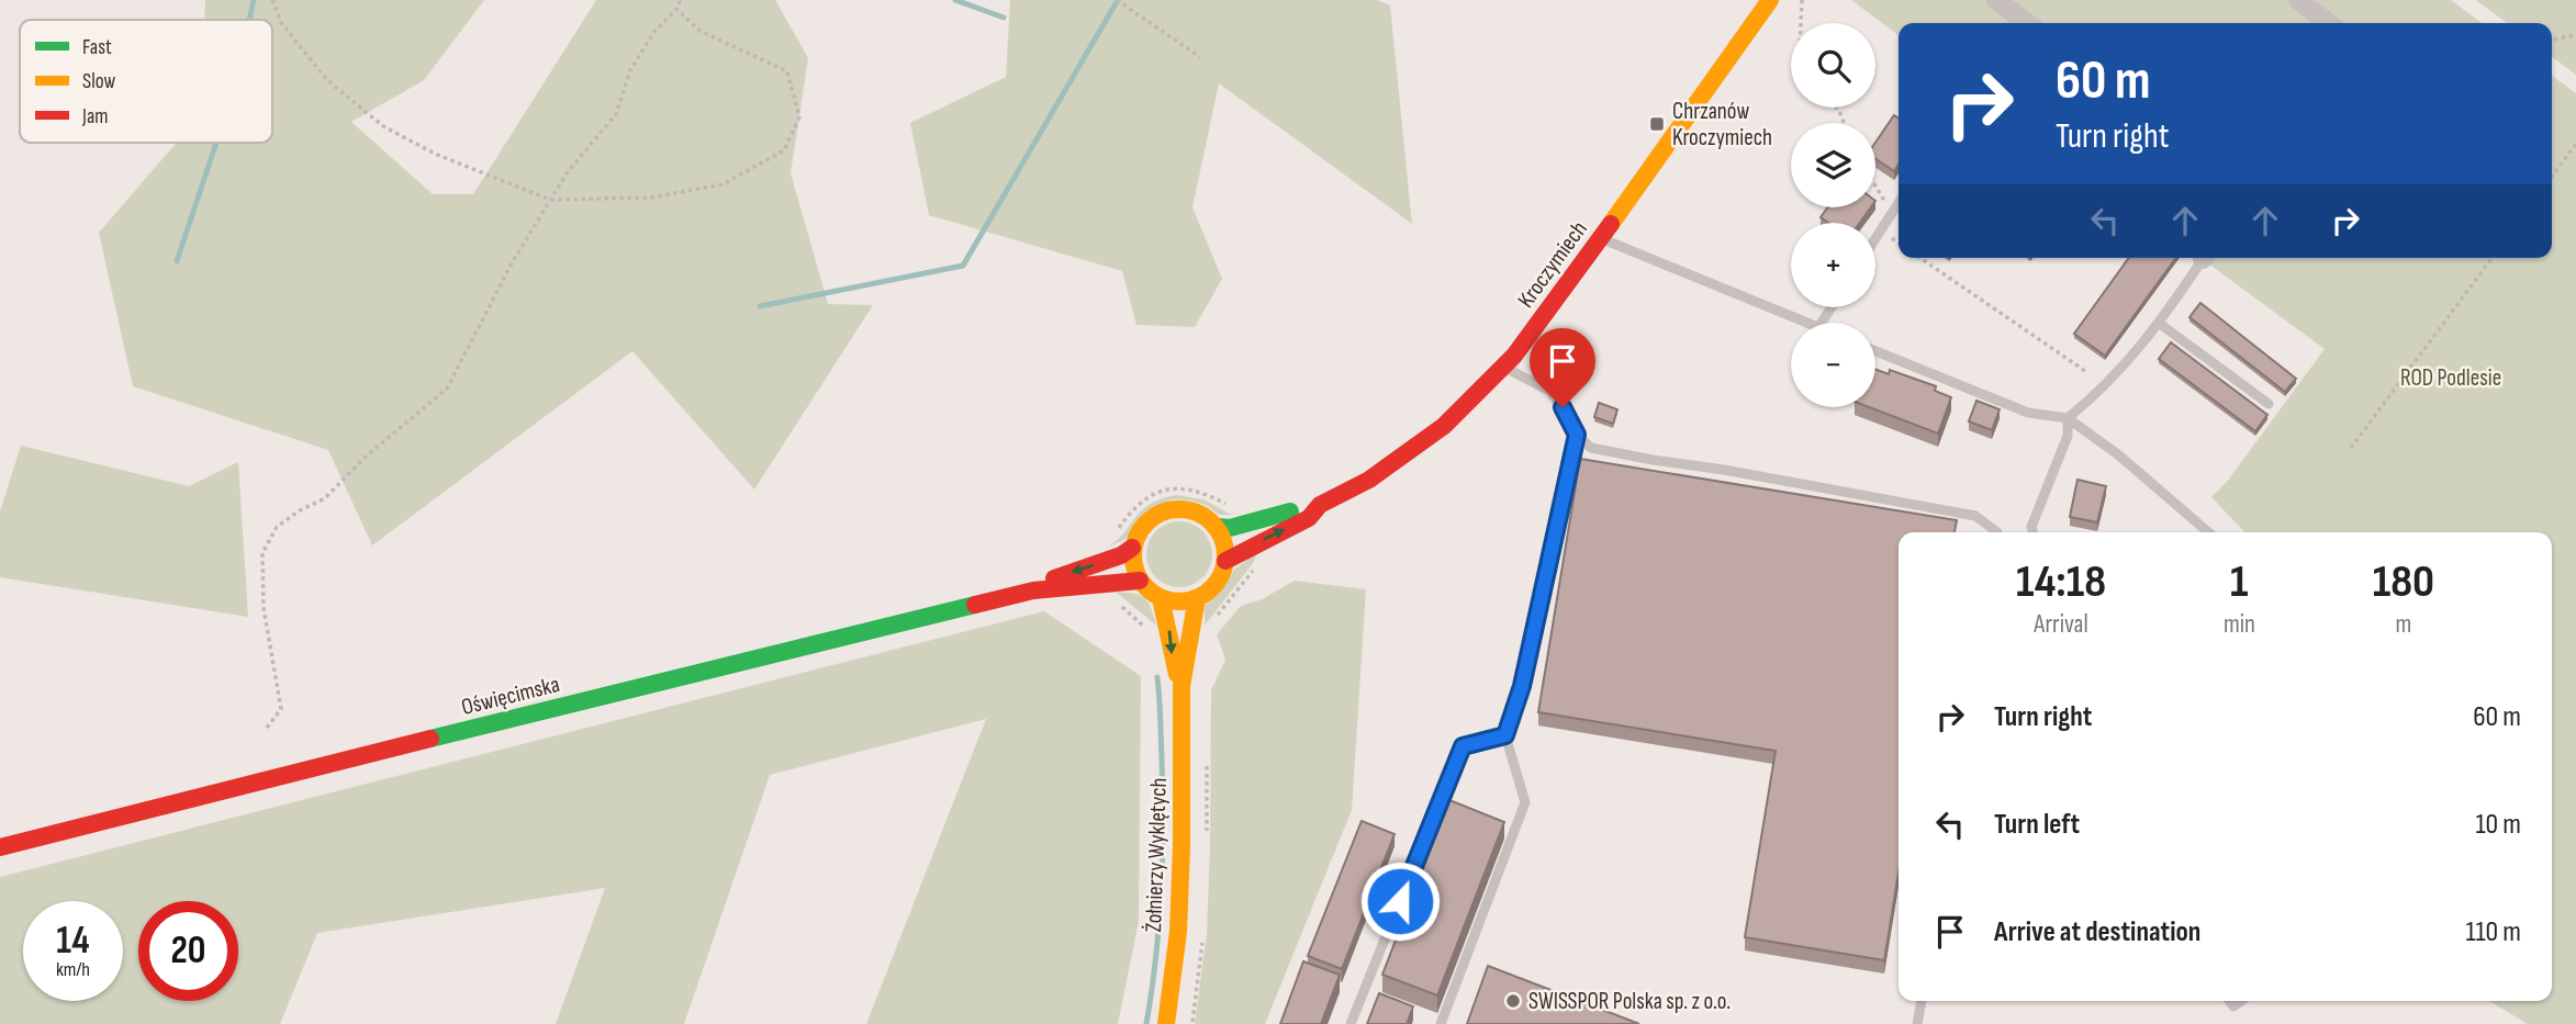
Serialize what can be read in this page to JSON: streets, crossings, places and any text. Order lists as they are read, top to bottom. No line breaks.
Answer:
{"streets":{"main road":["Kroczymiech","Oświęcimska","Żołnierzy Wyklętych"]},"crossings":[["Kroczymiech","Oświęcimska"],["Kroczymiech","Żołnierzy Wyklętych"],["Oświęcimska","Żołnierzy Wyklętych"]],"parks":["ROD Podlesie"],"places":{"transit":["Chrzanów Kroczymiech"],"other":["SWISSPOR Polska sp. z o.o."]},"legend":["Fast","Slow","Jam"],"page":{"map_buttons":["+","−"],"turn":["60 m","Turn right"],"eta":["14:18","Arrival","1","min","180","m"],"list":[{"name":"Turn right","value":"60 m"},{"name":"Turn left","value":"10 m"},{"name":"Arrive at destination","value":"110 m"}],"speed":"14 km/h","limit":"20"}}
